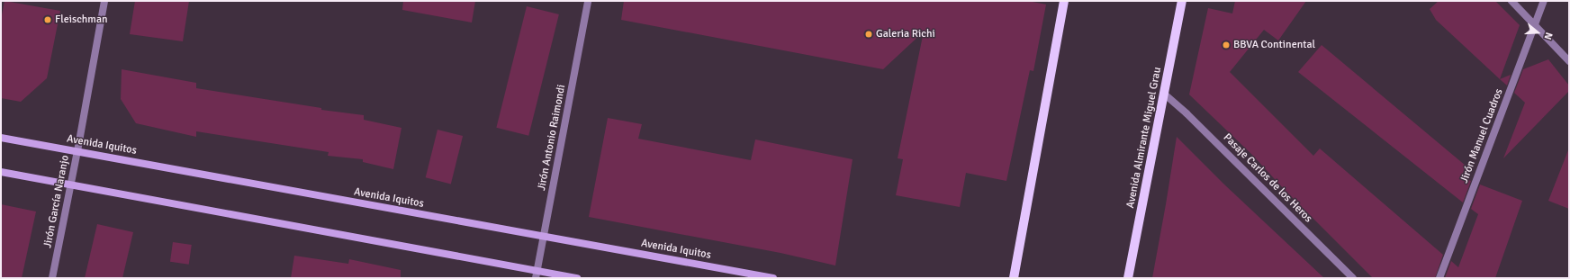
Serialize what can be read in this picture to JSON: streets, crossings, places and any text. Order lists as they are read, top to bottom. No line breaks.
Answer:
{"streets":{"main road":["Avenida Almirante Miguel Grau","Avenida Iquitos"],"street":["Jirón Manuel Cuadros","Jirón Antonio Raimondi","Pasaje Carlos de los Heros","Jirón García Naranjo"]},"crossings":[["Jirón Antonio Raimondi","Avenida Iquitos"],["Avenida Almirante Miguel Grau","Pasaje Carlos de los Heros"],["Avenida Iquitos","Jirón García Naranjo"]],"places":["Fleischman","Galeria Richi","BBVA Continental"],"north":"right"}
